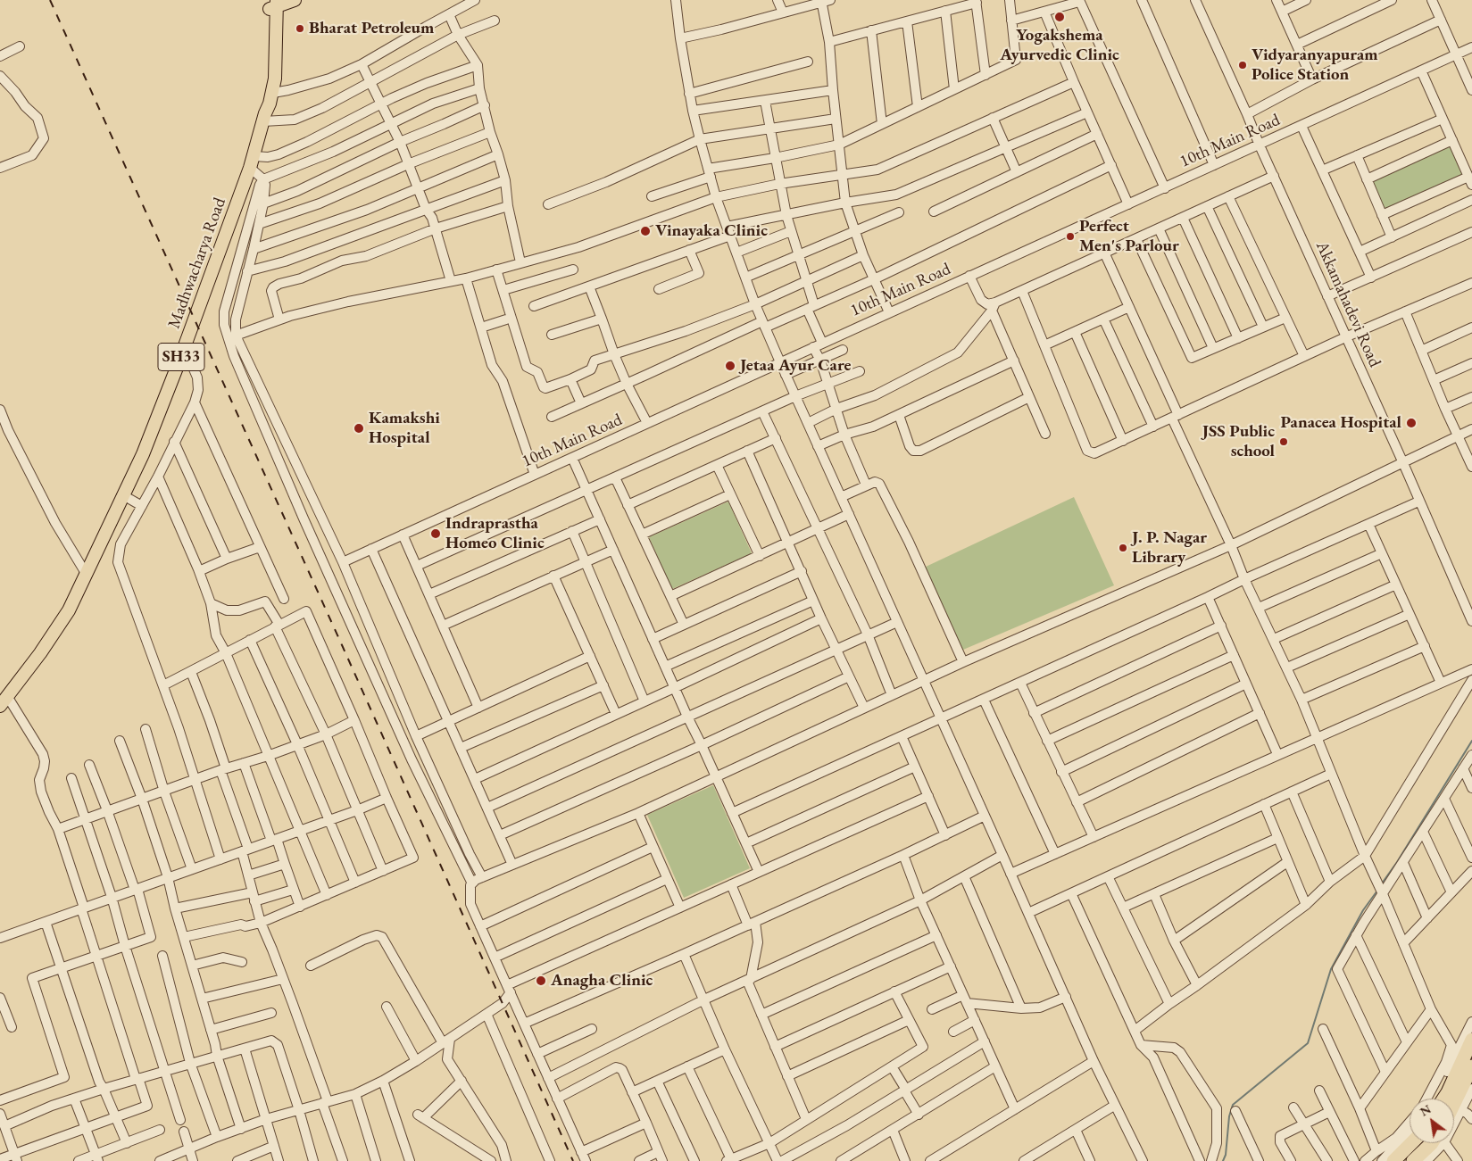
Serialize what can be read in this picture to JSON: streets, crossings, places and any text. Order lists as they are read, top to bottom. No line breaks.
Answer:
{"streets":{"main road":["Madhwacharya Road","SH33"],"street":["10th Main Road","Akkamahadevi Road"]},"crossings":[["10th Main Road","Akkamahadevi Road"]],"places":["Yogakshema Ayurvedic Clinic","Bharat Petroleum","Vidyaranyapuram Police Station","Vinayaka Clinic","Perfect Men's Parlour","Jetaa Ayur Care","Panacea Hospital","Kamakshi Hospital","JSS Public school","Indraprastha Homeo Clinic","J. P. Nagar Library","Anagha Clinic"],"north":"top left"}
